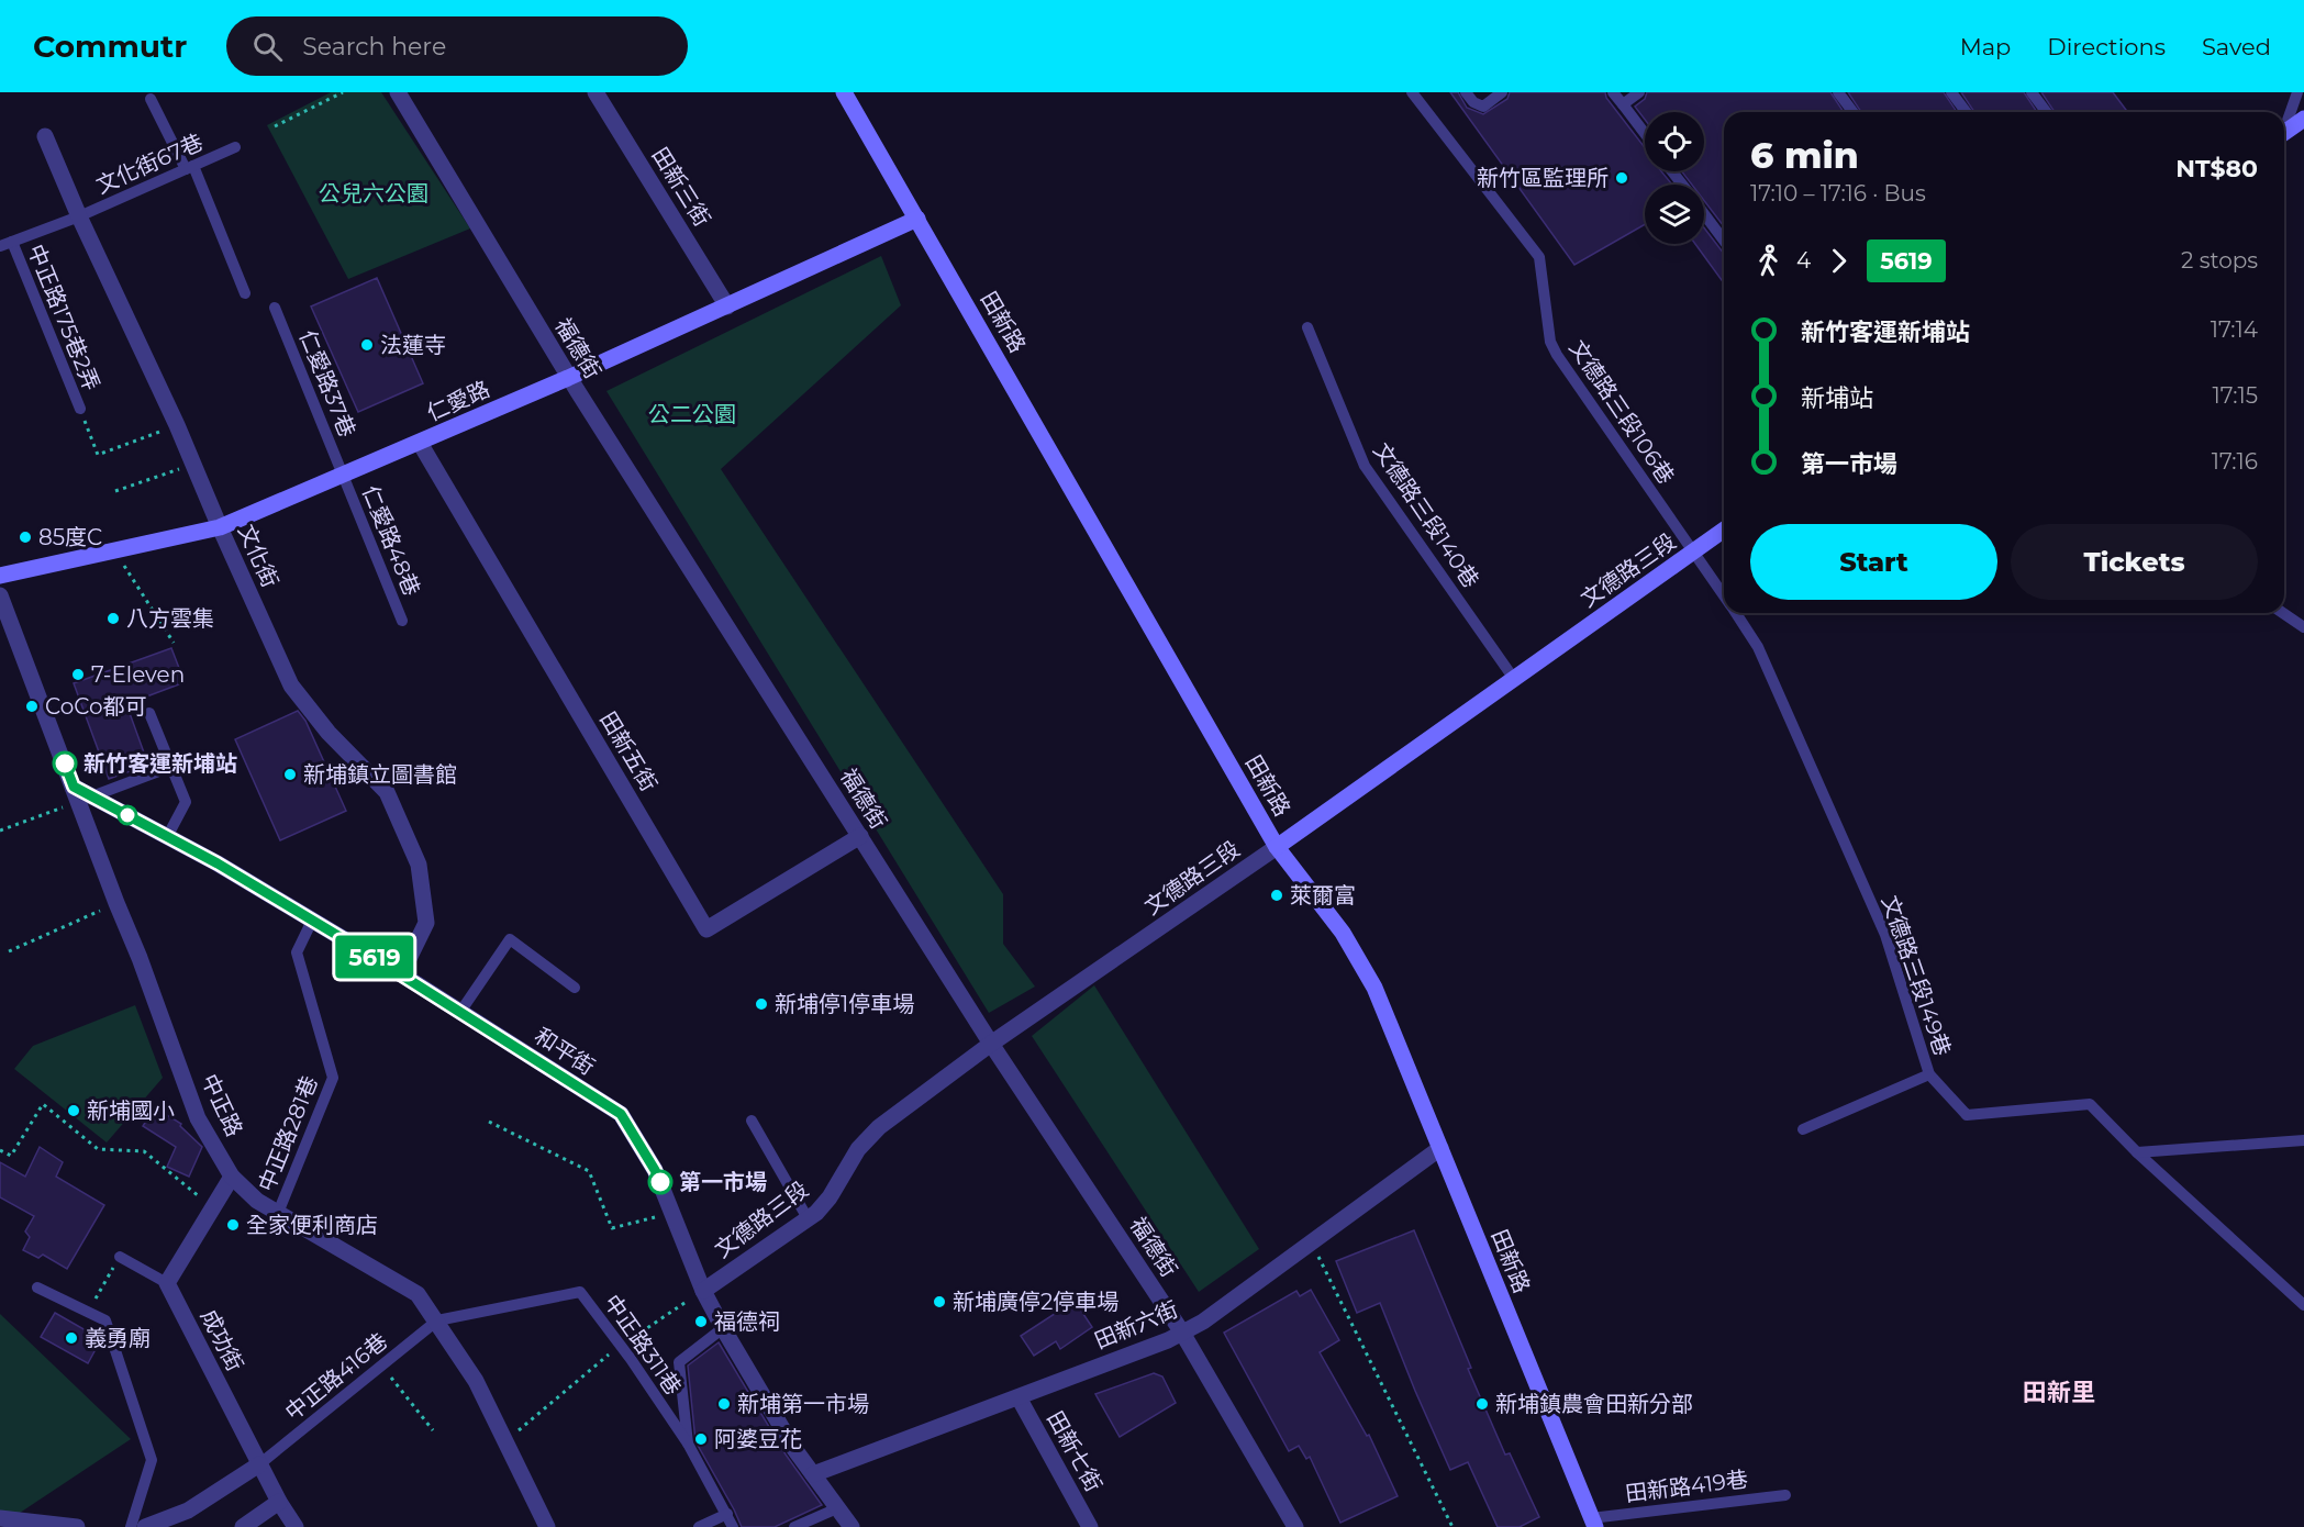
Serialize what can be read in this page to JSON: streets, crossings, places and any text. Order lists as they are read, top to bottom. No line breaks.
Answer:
{"streets":{"main road":["田新路","仁愛路","文德路三段"],"street":["田新三街","福德街","文化街","田新五街","和平街","中正路","田新六街","成功街","田新七街"],"lane":["文化街67巷","中正路175巷2弄","仁愛路37巷","文德路三段106巷","文德路三段140巷","仁愛路48巷","文德路三段149巷","中正路281巷","中正路311巷","中正路416巷","田新路419巷"]},"crossings":[["文化街67巷","中正路175巷2弄"],["文化街67巷","文化街"],["田新三街","仁愛路"],["田新路","仁愛路"],["田新路","文德路三段"],["田新路","田新六街"],["田新路","田新路419巷"],["福德街","仁愛路"],["福德街","文德路三段"],["福德街","田新五街"],["福德街","田新六街"],["仁愛路37巷","仁愛路"],["仁愛路37巷","仁愛路48巷"],["仁愛路","仁愛路48巷"],["仁愛路","文化街"],["仁愛路","田新五街"],["文德路三段106巷","文德路三段"],["文德路三段106巷","文德路三段149巷"],["文德路三段140巷","文德路三段"],["文化街","和平街"],["文德路三段","文德路三段149巷"],["文德路三段","和平街"],["和平街","中正路"],["和平街","中正路281巷"],["和平街","田新六街"],["中正路","中正路281巷"],["中正路","中正路311巷"],["中正路","中正路416巷"],["田新六街","田新七街"],["成功街","中正路416巷"],["中正路311巷","中正路416巷"]],"districts":["田新里"],"parks":["公兒六公園","公二公園"],"places":["新竹區監理所","法蓮寺","85度C","八方雲集","7-Eleven","CoCo都可","新竹客運新埔站","新埔鎮立圖書館","萊爾富","新埔停1停車場","新埔國小","第一市場","全家便利商店","新埔廣停2停車場","福德祠","義勇廟","新埔第一市場","新埔鎮農會田新分部","阿婆豆花"],"lines":["bus line 5619"],"page":{"header":"Commutr","search":"Search here","nav":["Map","Directions","Saved"],"on_map":"5619","heading":["6 min","17:10 – 17:16 · Bus","NT$80"],"legs":["4","5619","2 stops"],"list":[{"name":"新竹客運新埔站","value":"17:14"},{"name":"新埔站","value":"17:15"},{"name":"第一市場","value":"17:16"}],"buttons":["Start","Tickets"]}}
